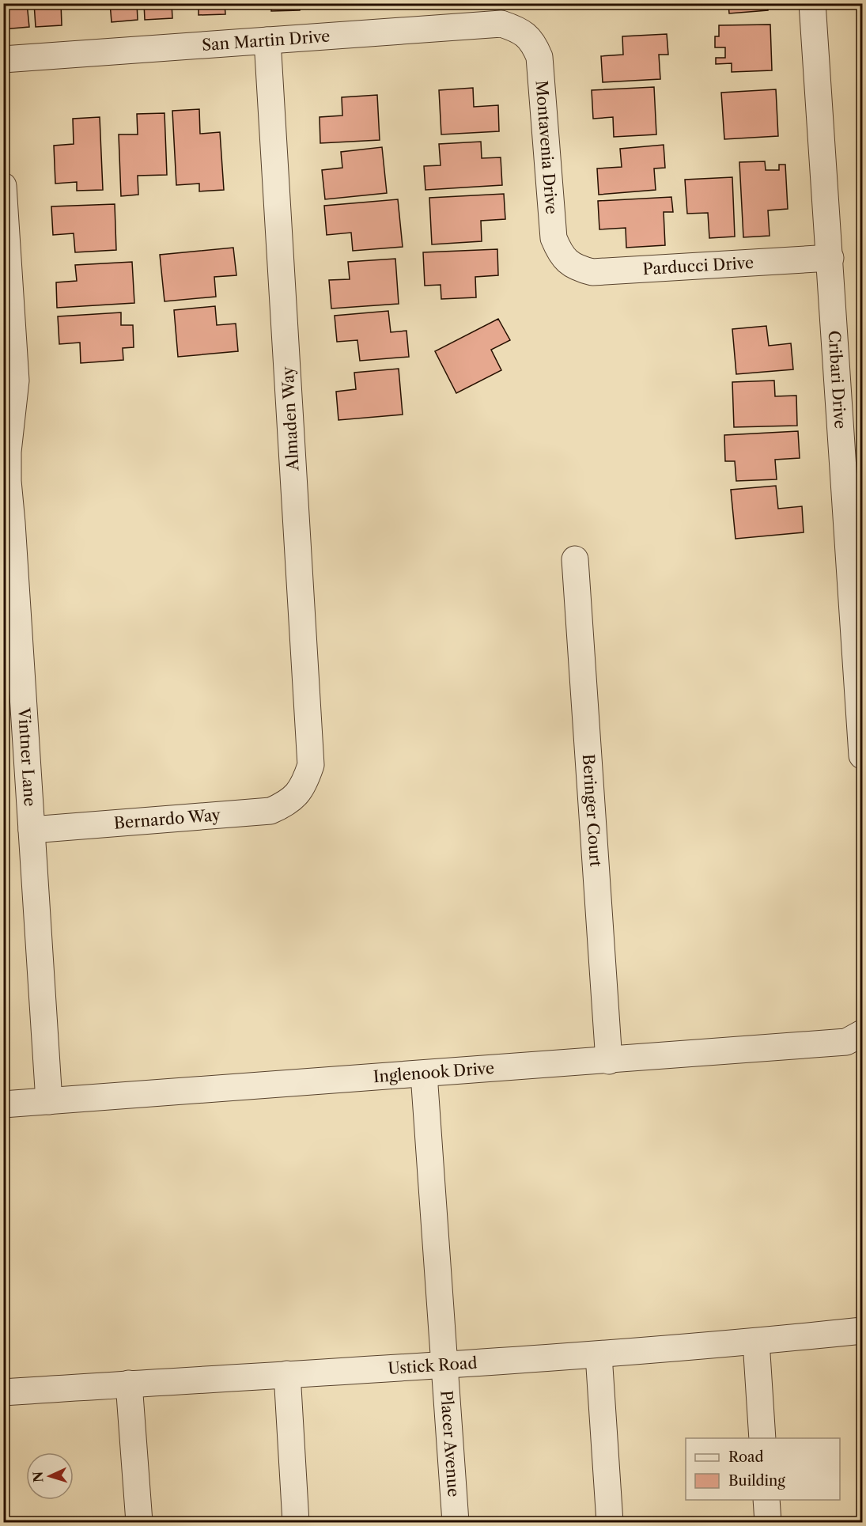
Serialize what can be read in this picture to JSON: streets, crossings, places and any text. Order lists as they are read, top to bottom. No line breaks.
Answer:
{"streets":{"street":["San Martin Drive","Montavenia Drive","Parducci Drive","Cribari Drive","Almaden Way","Vintner Lane","Beringer Court","Bernardo Way","Inglenook Drive","Ustick Road","Placer Avenue"]},"crossings":[["San Martin Drive","Montavenia Drive"],["San Martin Drive","Almaden Way"],["Montavenia Drive","Parducci Drive"],["Parducci Drive","Cribari Drive"],["Almaden Way","Bernardo Way"],["Vintner Lane","Bernardo Way"],["Vintner Lane","Inglenook Drive"],["Beringer Court","Inglenook Drive"],["Inglenook Drive","Placer Avenue"],["Ustick Road","Placer Avenue"]],"legend":["Road","Building"],"north":"left"}
